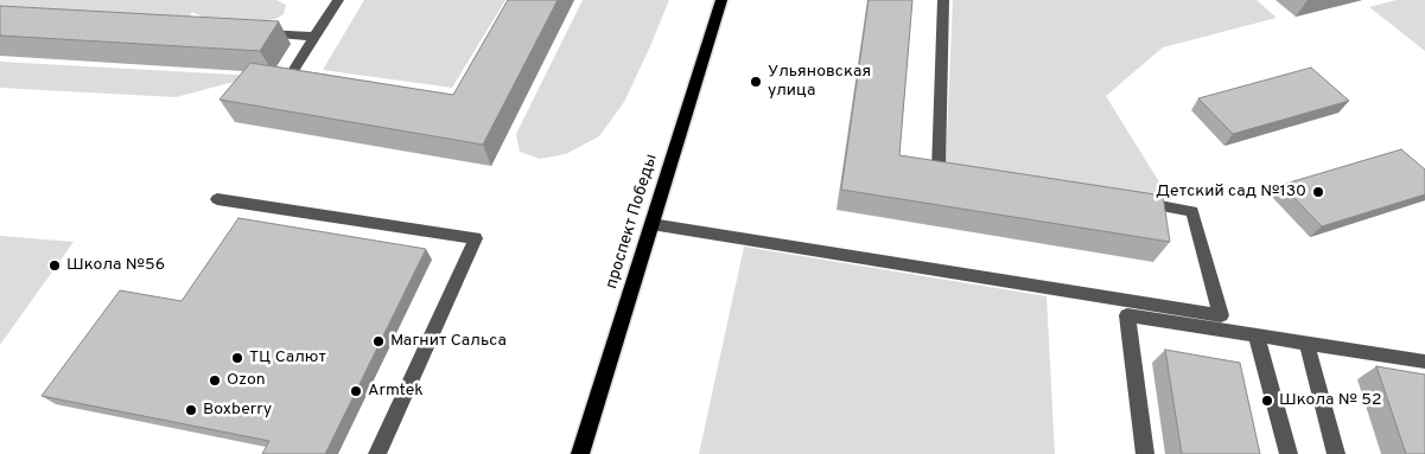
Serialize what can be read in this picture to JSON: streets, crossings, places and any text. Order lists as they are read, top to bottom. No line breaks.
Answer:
{"streets":{"main road":["проспект Победы"]},"places":["Ульяновская улица","Детский сад №130","Школа №56","Магнит Сальса","ТЦ Салют","Ozon","Armtek","Школа № 52","Boxberry"]}
